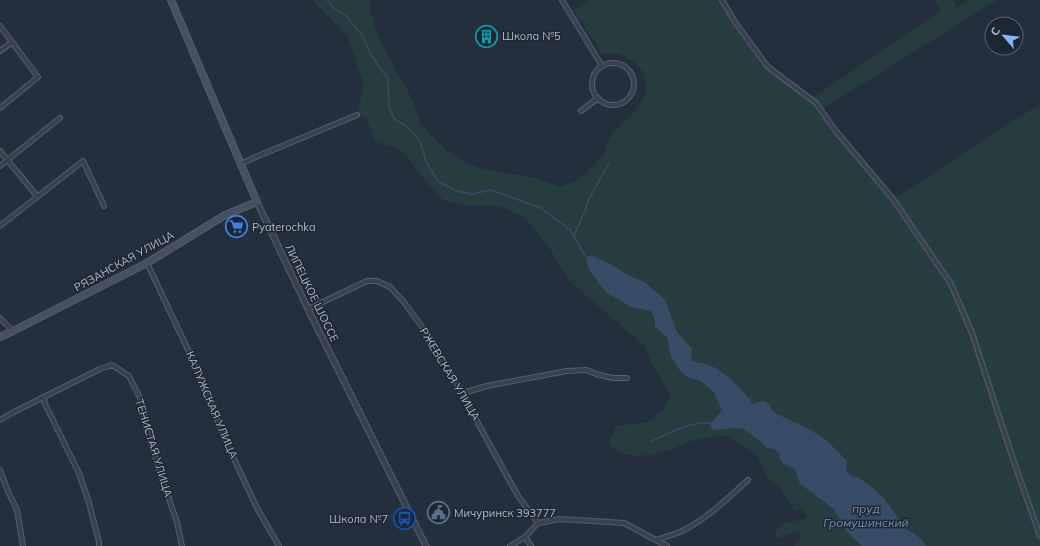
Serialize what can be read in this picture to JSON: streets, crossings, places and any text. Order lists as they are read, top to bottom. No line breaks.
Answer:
{"streets":{"main road":["РЯЗАНСКАЯ УЛИЦА","ЛИПЕЦКОЕ ШОССЕ"],"street":["РЖЕВСКАЯ УЛИЦА","КАЛУЖСКАЯ УЛИЦА","ТЕНИСТАЯ УЛИЦА"]},"crossings":[["РЯЗАНСКАЯ УЛИЦА","ЛИПЕЦКОЕ ШОССЕ"],["РЯЗАНСКАЯ УЛИЦА","КАЛУЖСКАЯ УЛИЦА"],["ЛИПЕЦКОЕ ШОССЕ","РЖЕВСКАЯ УЛИЦА"]],"water":["пруд Громушинский"],"places":{"building":["Школа №5"],"supermarket":["Pyaterochka"],"public building":["Мичуринск 393777"],"bus stop":["Школа №7"]},"north":"top left"}
